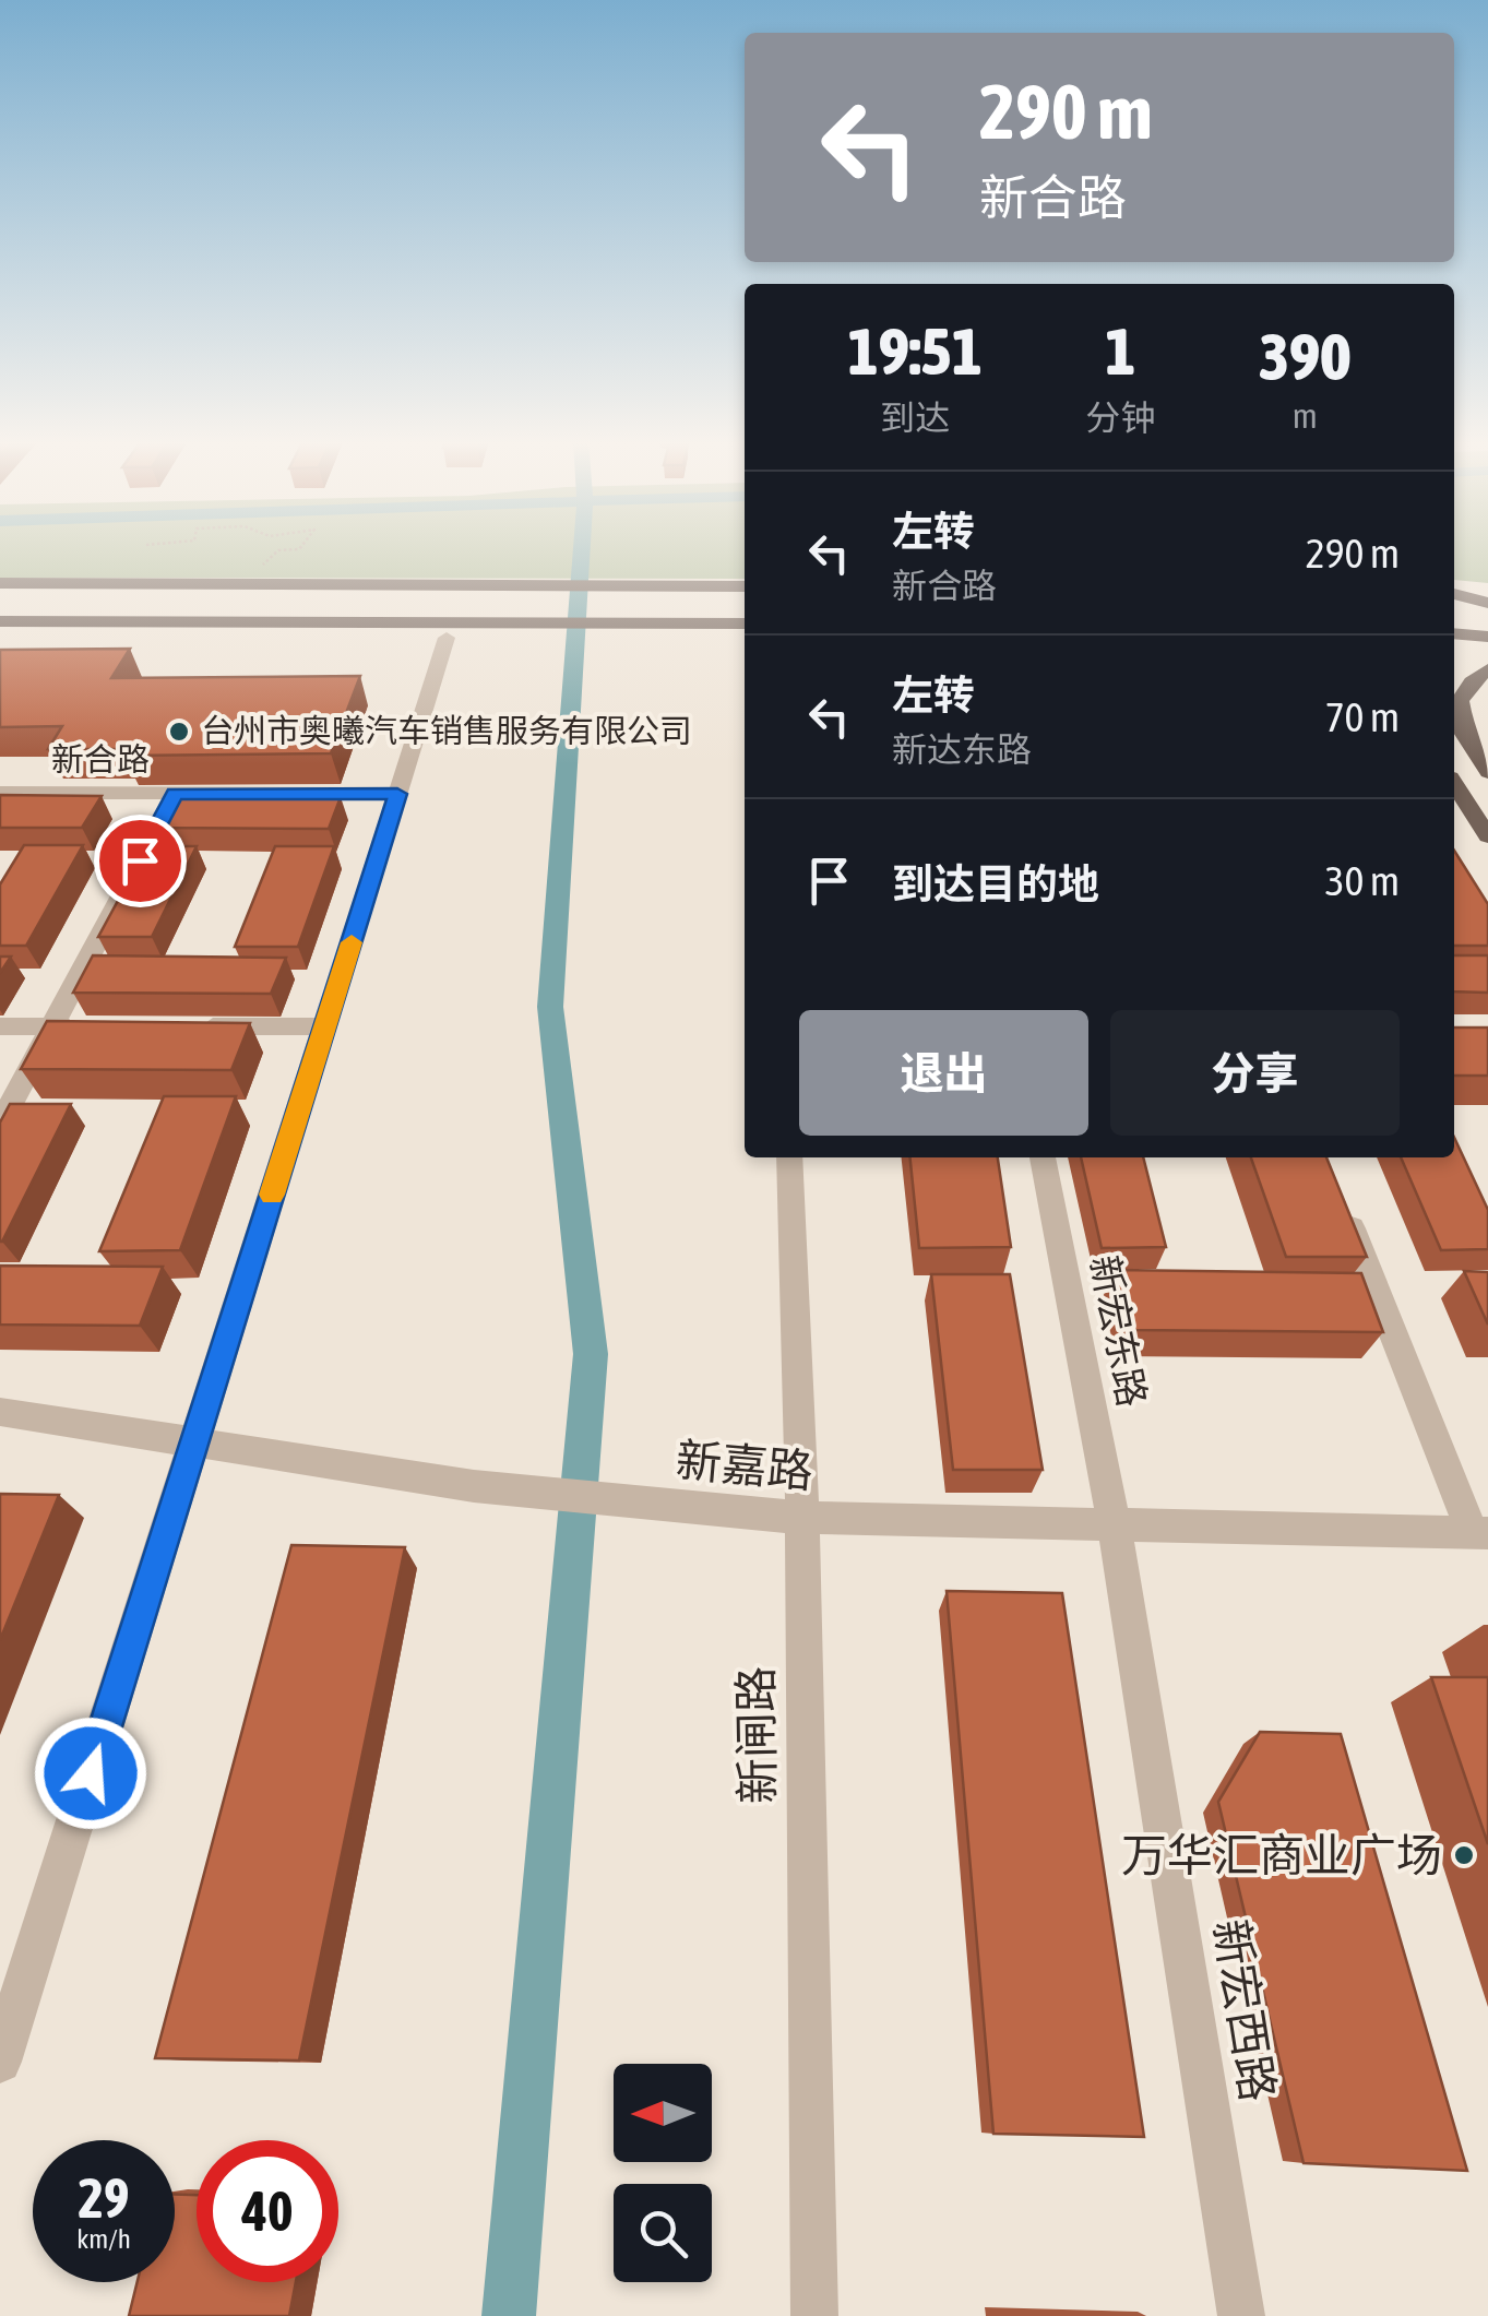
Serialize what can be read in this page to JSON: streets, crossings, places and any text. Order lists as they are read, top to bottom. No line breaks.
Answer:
{"streets":{"street":["新合路","新宏东路","新嘉路","新闸路","新宏西路"]},"crossings":[["新宏东路","新嘉路"],["新宏东路","新宏西路"],["新嘉路","新闸路"],["新嘉路","新宏西路"]],"places":["台州市奥曦汽车销售服务有限公司","万华汇商业广场"],"north":"left","page":{"turn":["290 m","新合路"],"eta":["19:51","到达","1","分钟","390","m"],"list":[{"name":"左转","note":"新合路","value":"290 m"},{"name":"左转","note":"新达东路","value":"70 m"},{"name":"到达目的地","value":"30 m"}],"buttons":["退出","分享"],"speed":"29 km/h","limit":"40"}}
